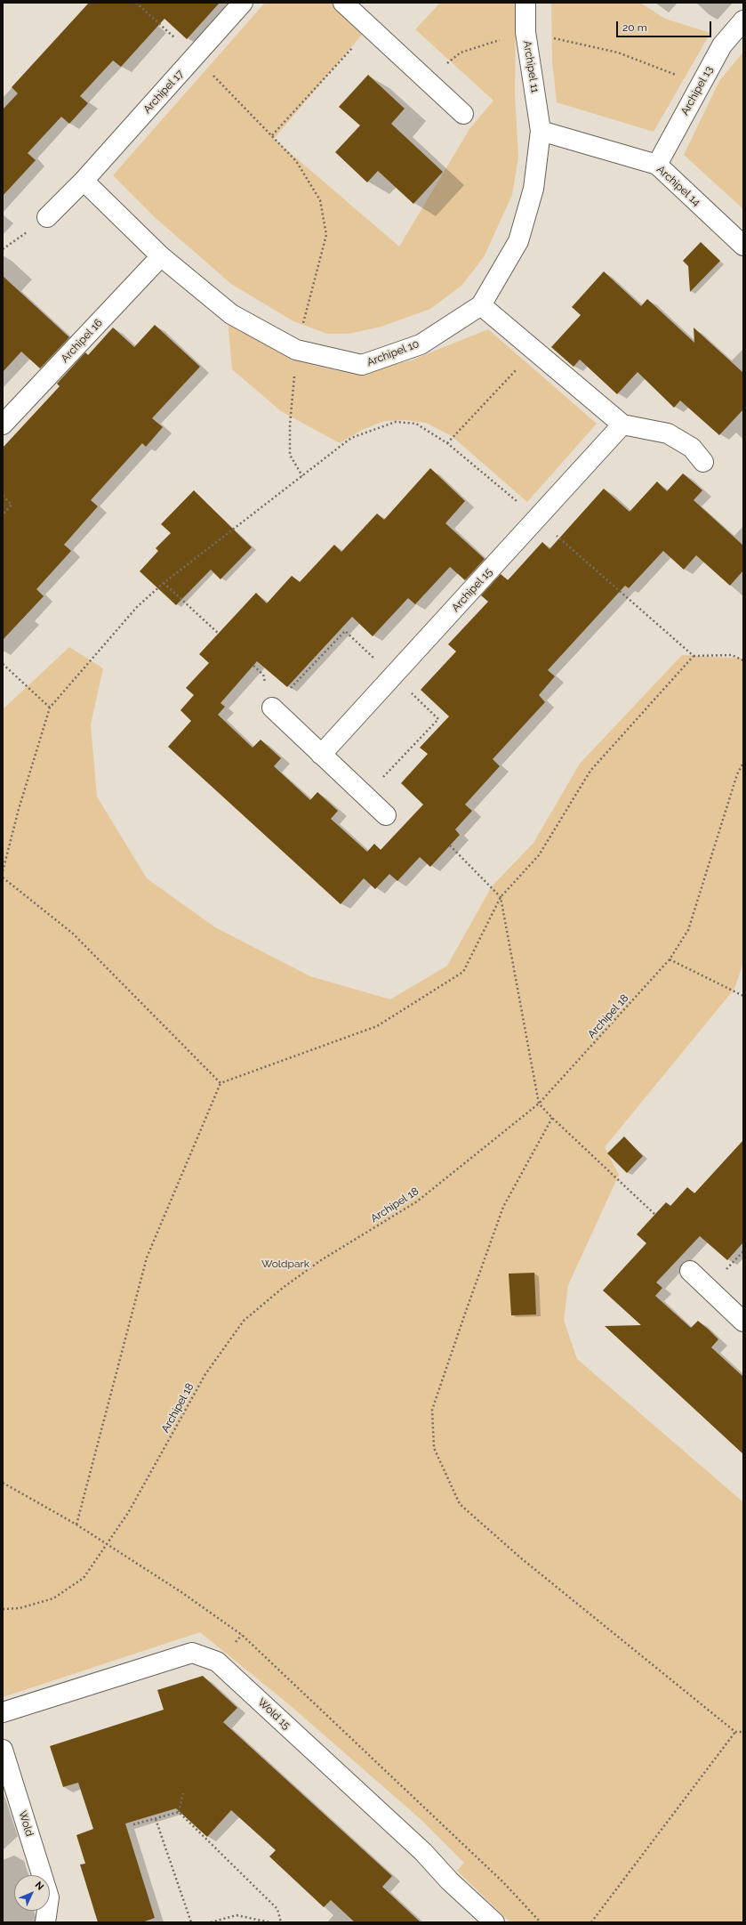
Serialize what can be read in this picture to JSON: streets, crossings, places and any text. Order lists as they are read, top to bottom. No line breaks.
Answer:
{"streets":{"street":["Archipel 11","Archipel 13","Archipel 17","Archipel 14","Archipel 16","Archipel 10","Archipel 15","Wold 15","Wold"],"path":["Archipel 18"]},"crossings":[["Archipel 11","Archipel 14"],["Archipel 11","Archipel 10"],["Archipel 13","Archipel 14"],["Archipel 14","Archipel 10"],["Archipel 16","Archipel 10"]],"parks":["Woldpark"],"scale_bar":"20 m","north":"top right"}
